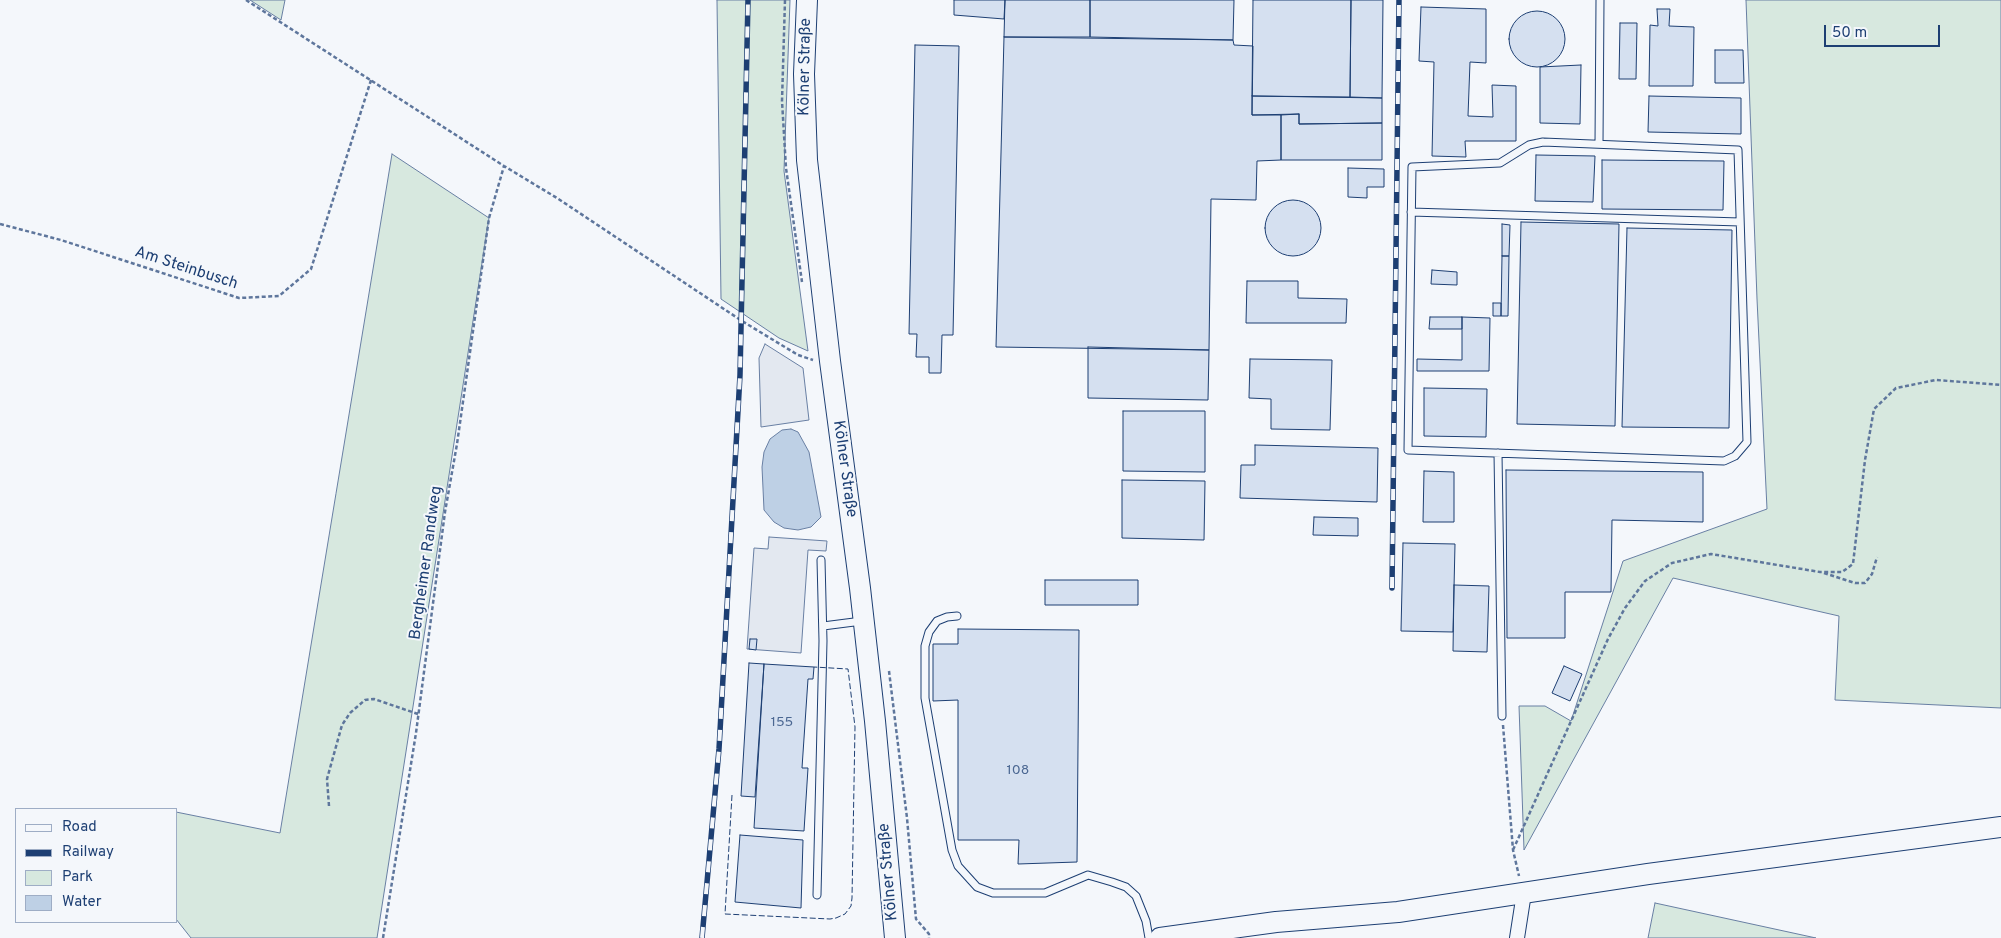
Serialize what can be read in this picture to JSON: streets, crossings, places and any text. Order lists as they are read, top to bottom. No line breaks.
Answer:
{"streets":{"main road":["Kölner Straße"],"path":["Am Steinbusch","Bergheimer Randweg"]},"house_numbers":["155","108"],"legend":["Road","Railway","Park","Water"],"scale_bar":"50 m"}
